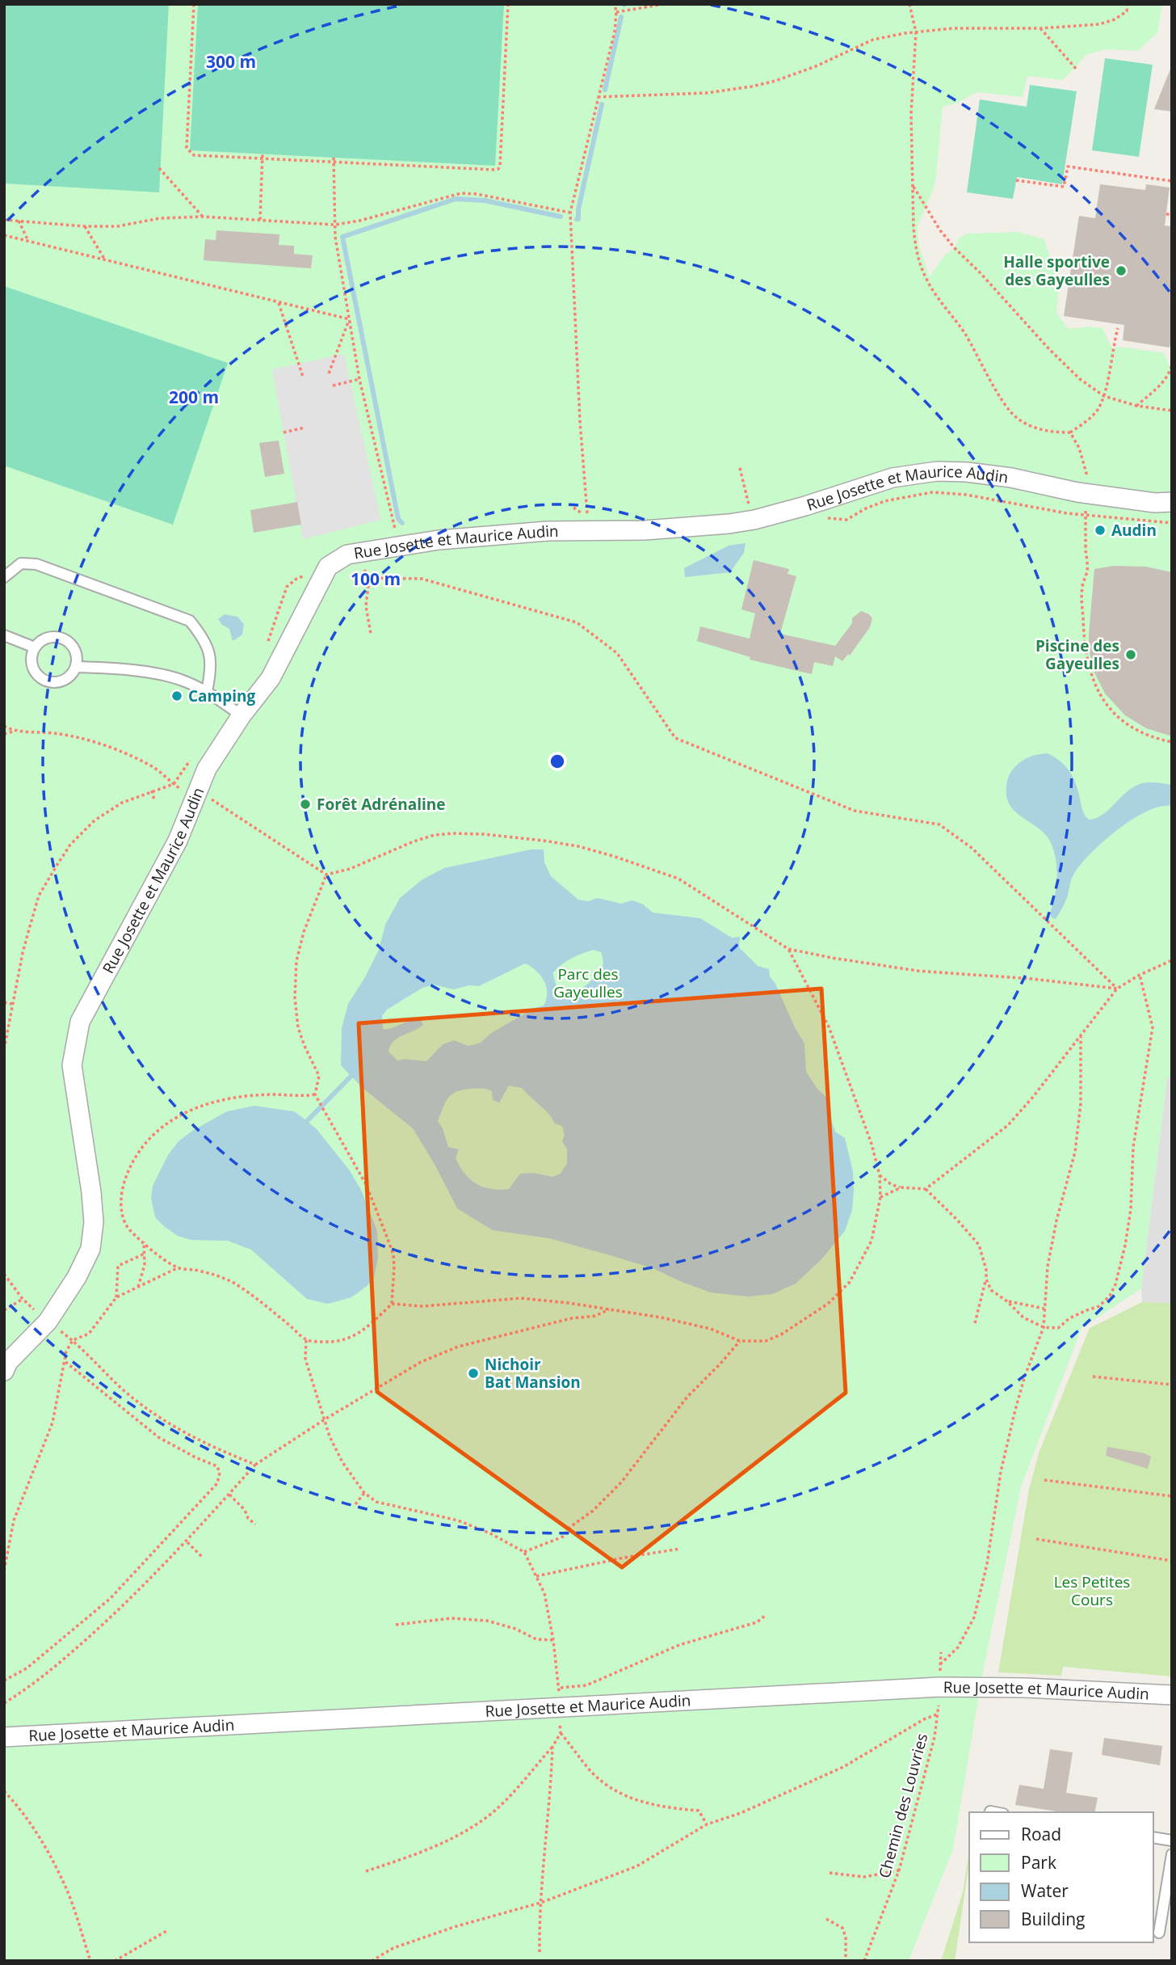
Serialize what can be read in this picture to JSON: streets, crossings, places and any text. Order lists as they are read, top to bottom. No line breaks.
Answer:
{"streets":{"street":["Rue Josette et Maurice Audin"],"path":["Chemin des Louvries"]},"crossings":[["Rue Josette et Maurice Audin","Chemin des Louvries"]],"parks":["Parc des Gayeulles","Les Petites Cours"],"places":["Halle sportive des Gayeulles","Audin","Piscine des Gayeulles","Camping","Forêt Adrénaline","Nichoir Bat Mansion"],"legend":["Road","Park","Water","Building"],"rings":["300 m","200 m","100 m"]}
